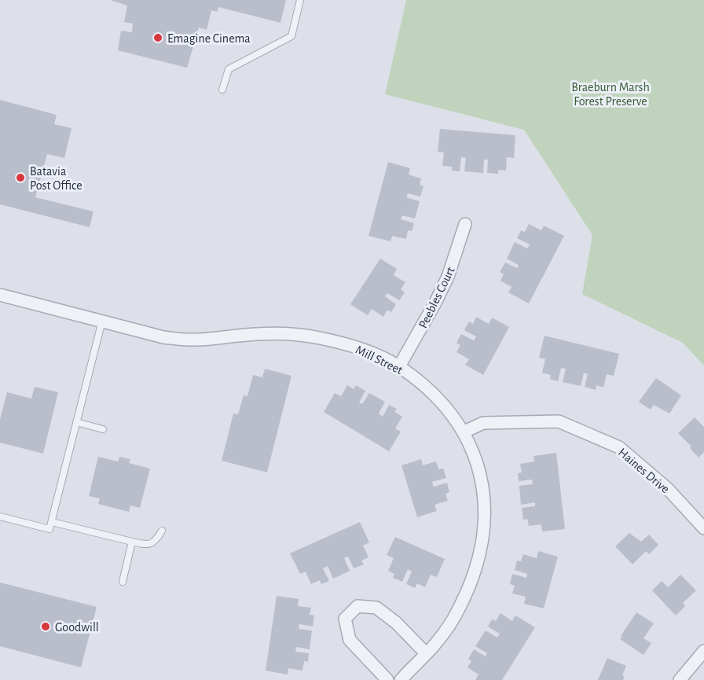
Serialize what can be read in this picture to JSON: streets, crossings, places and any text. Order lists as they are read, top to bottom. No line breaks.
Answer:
{"streets":{"street":["Peebles Court","Mill Street","Haines Drive"]},"crossings":[["Peebles Court","Mill Street"],["Mill Street","Haines Drive"]],"parks":["Braeburn Marsh Forest Preserve"],"places":["Emagine Cinema","Batavia Post Office","Goodwill"]}
